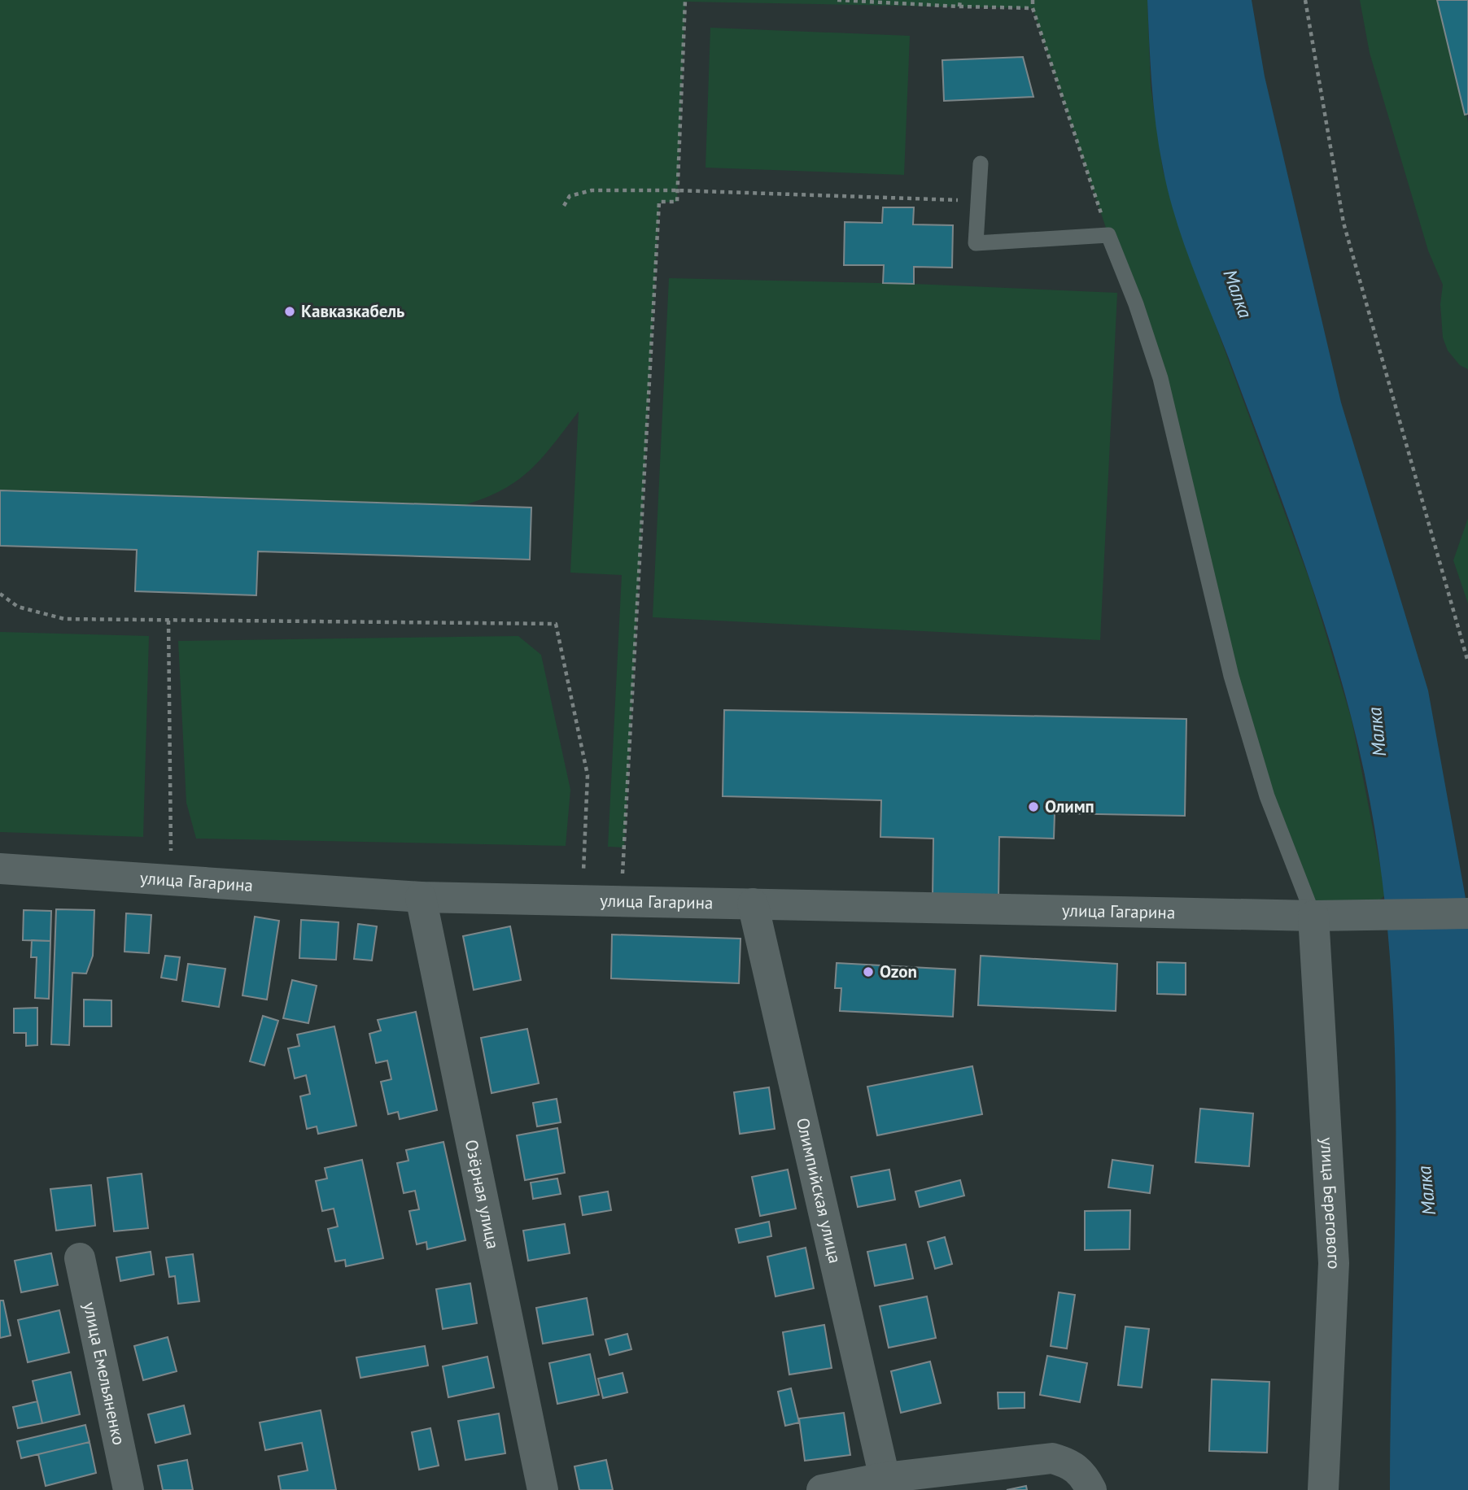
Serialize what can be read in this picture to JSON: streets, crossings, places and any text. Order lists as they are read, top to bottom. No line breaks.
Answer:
{"streets":{"street":["улица Гагарина","Олимпийская улица","Озёрная улица","улица Берегового","улица Емельяненко"]},"crossings":[["улица Гагарина","Олимпийская улица"],["улица Гагарина","Озёрная улица"],["улица Гагарина","улица Берегового"]],"water":["Малка"],"places":["Кавказкабель","Олимп","Ozon"]}
